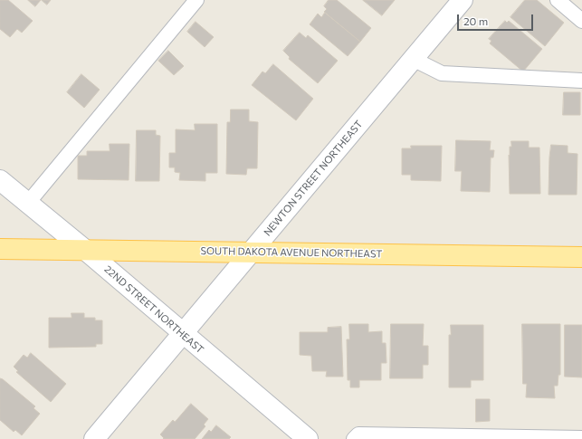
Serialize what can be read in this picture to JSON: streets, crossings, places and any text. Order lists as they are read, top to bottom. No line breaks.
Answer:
{"streets":{"main road":["SOUTH DAKOTA AVENUE NORTHEAST"],"street":["NEWTON STREET NORTHEAST","22ND STREET NORTHEAST"]},"crossings":[["NEWTON STREET NORTHEAST","SOUTH DAKOTA AVENUE NORTHEAST"],["NEWTON STREET NORTHEAST","22ND STREET NORTHEAST"],["SOUTH DAKOTA AVENUE NORTHEAST","22ND STREET NORTHEAST"]],"scale_bar":"20 m"}
